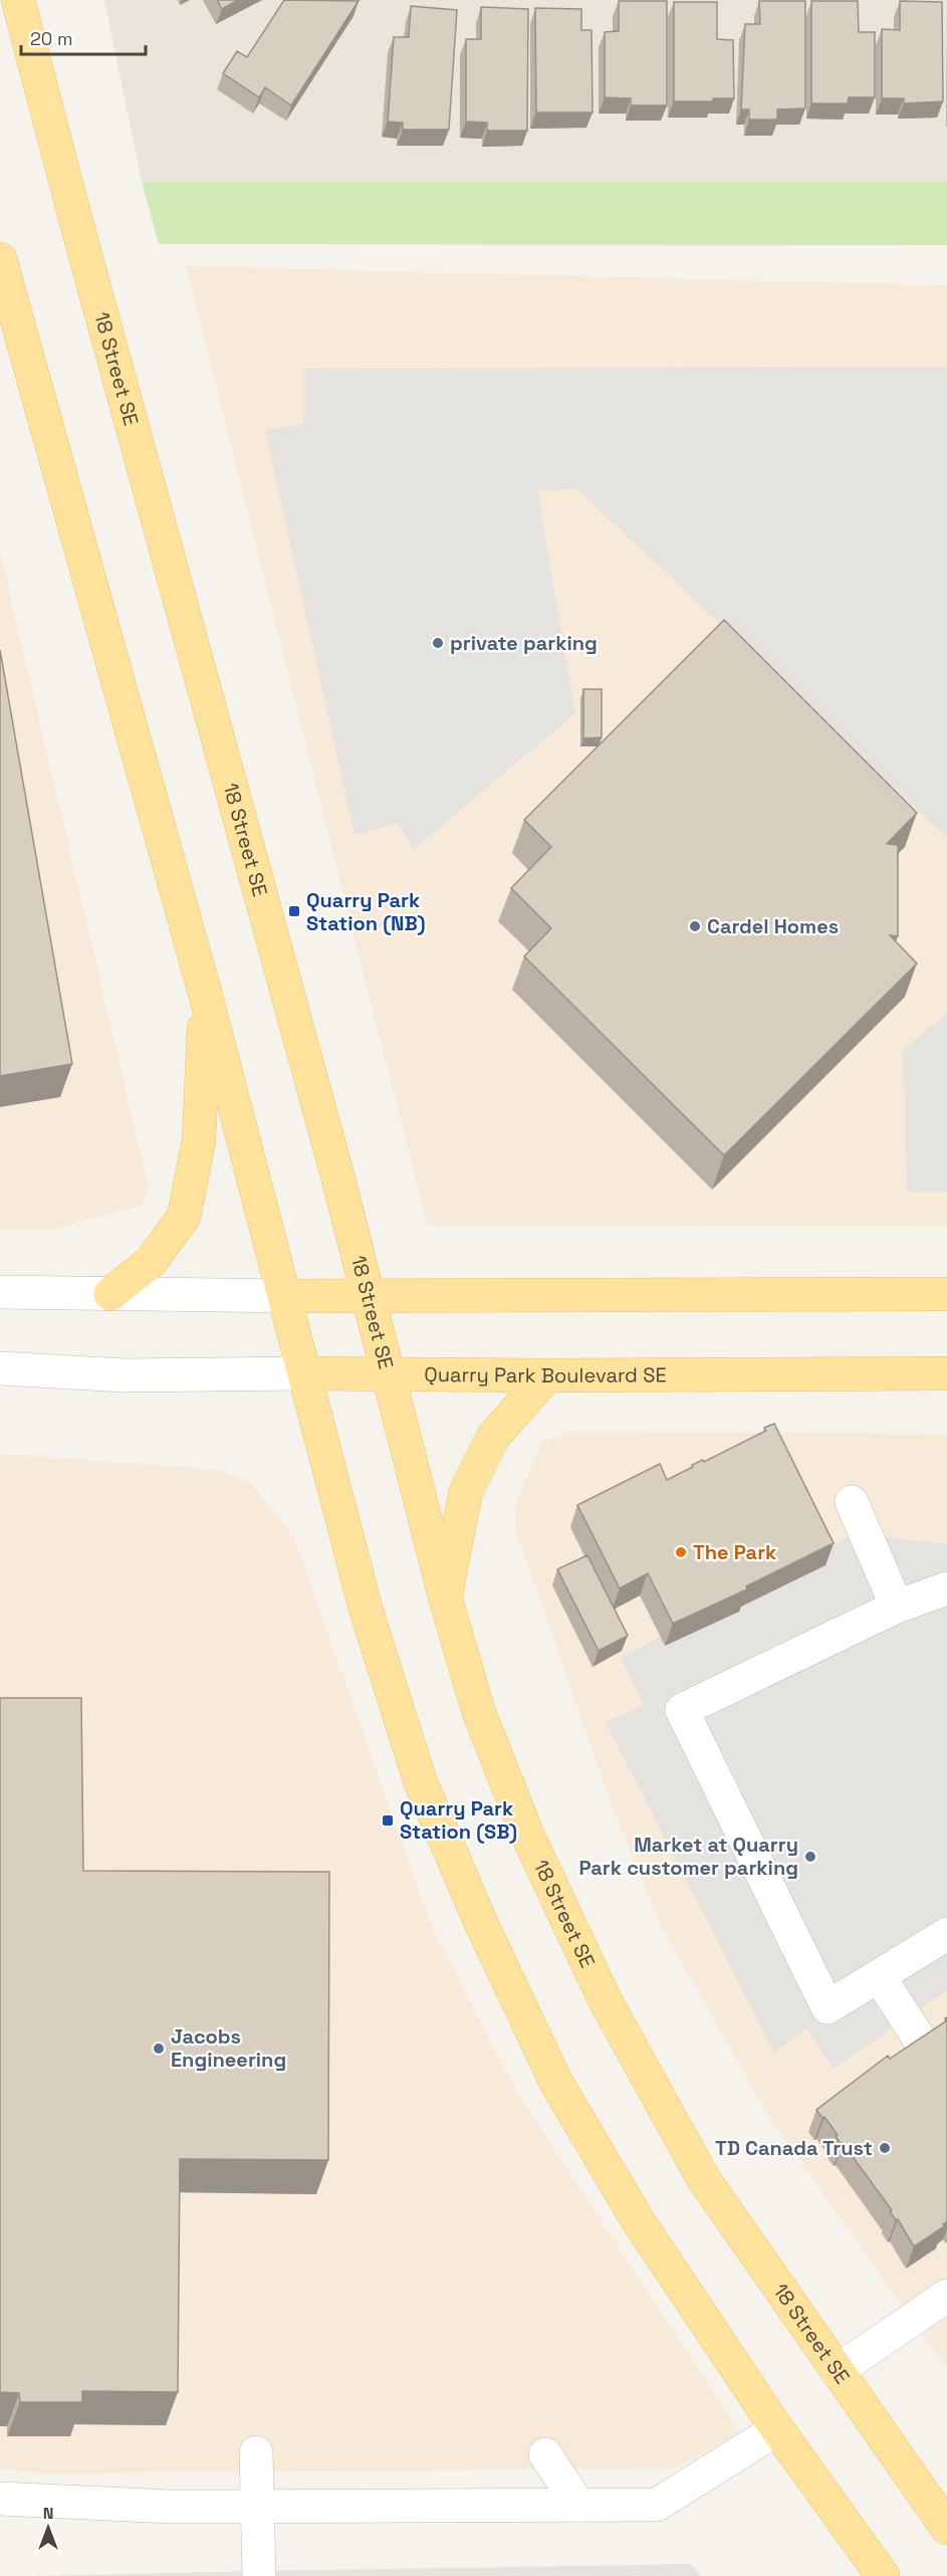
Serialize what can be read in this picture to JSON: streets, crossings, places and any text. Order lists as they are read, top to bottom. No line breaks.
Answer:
{"streets":{"main road":["18 Street SE","Quarry Park Boulevard SE"]},"crossings":[["18 Street SE","Quarry Park Boulevard SE"]],"places":{"other":["private parking","Cardel Homes","The Park","Market at Quarry Park customer parking","Jacobs Engineering","TD Canada Trust"],"transit":["Quarry Park Station (NB)","Quarry Park Station (SB)"]},"scale_bar":"20 m","north":"top"}
